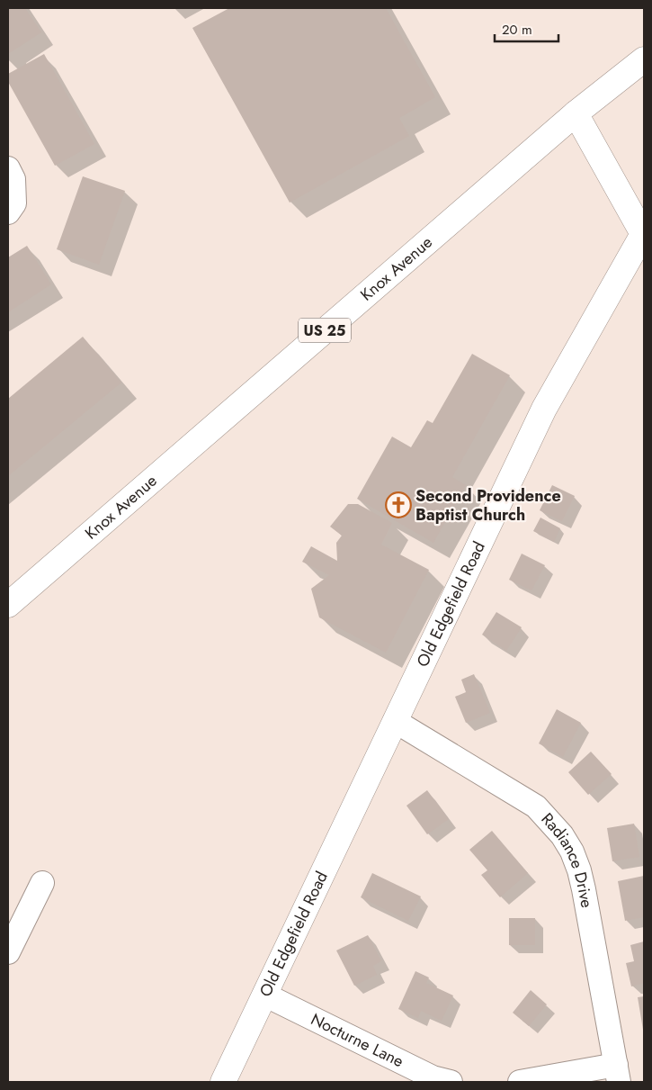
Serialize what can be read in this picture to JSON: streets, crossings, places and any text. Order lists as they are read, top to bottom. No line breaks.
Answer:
{"streets":{"street":["Knox Avenue","US 25","Old Edgefield Road","Radiance Drive","Nocturne Lane"]},"crossings":[["Knox Avenue","Old Edgefield Road"],["Old Edgefield Road","Radiance Drive"],["Old Edgefield Road","Nocturne Lane"]],"places":{"church":["Second Providence Baptist Church"]},"scale_bar":"20 m"}
